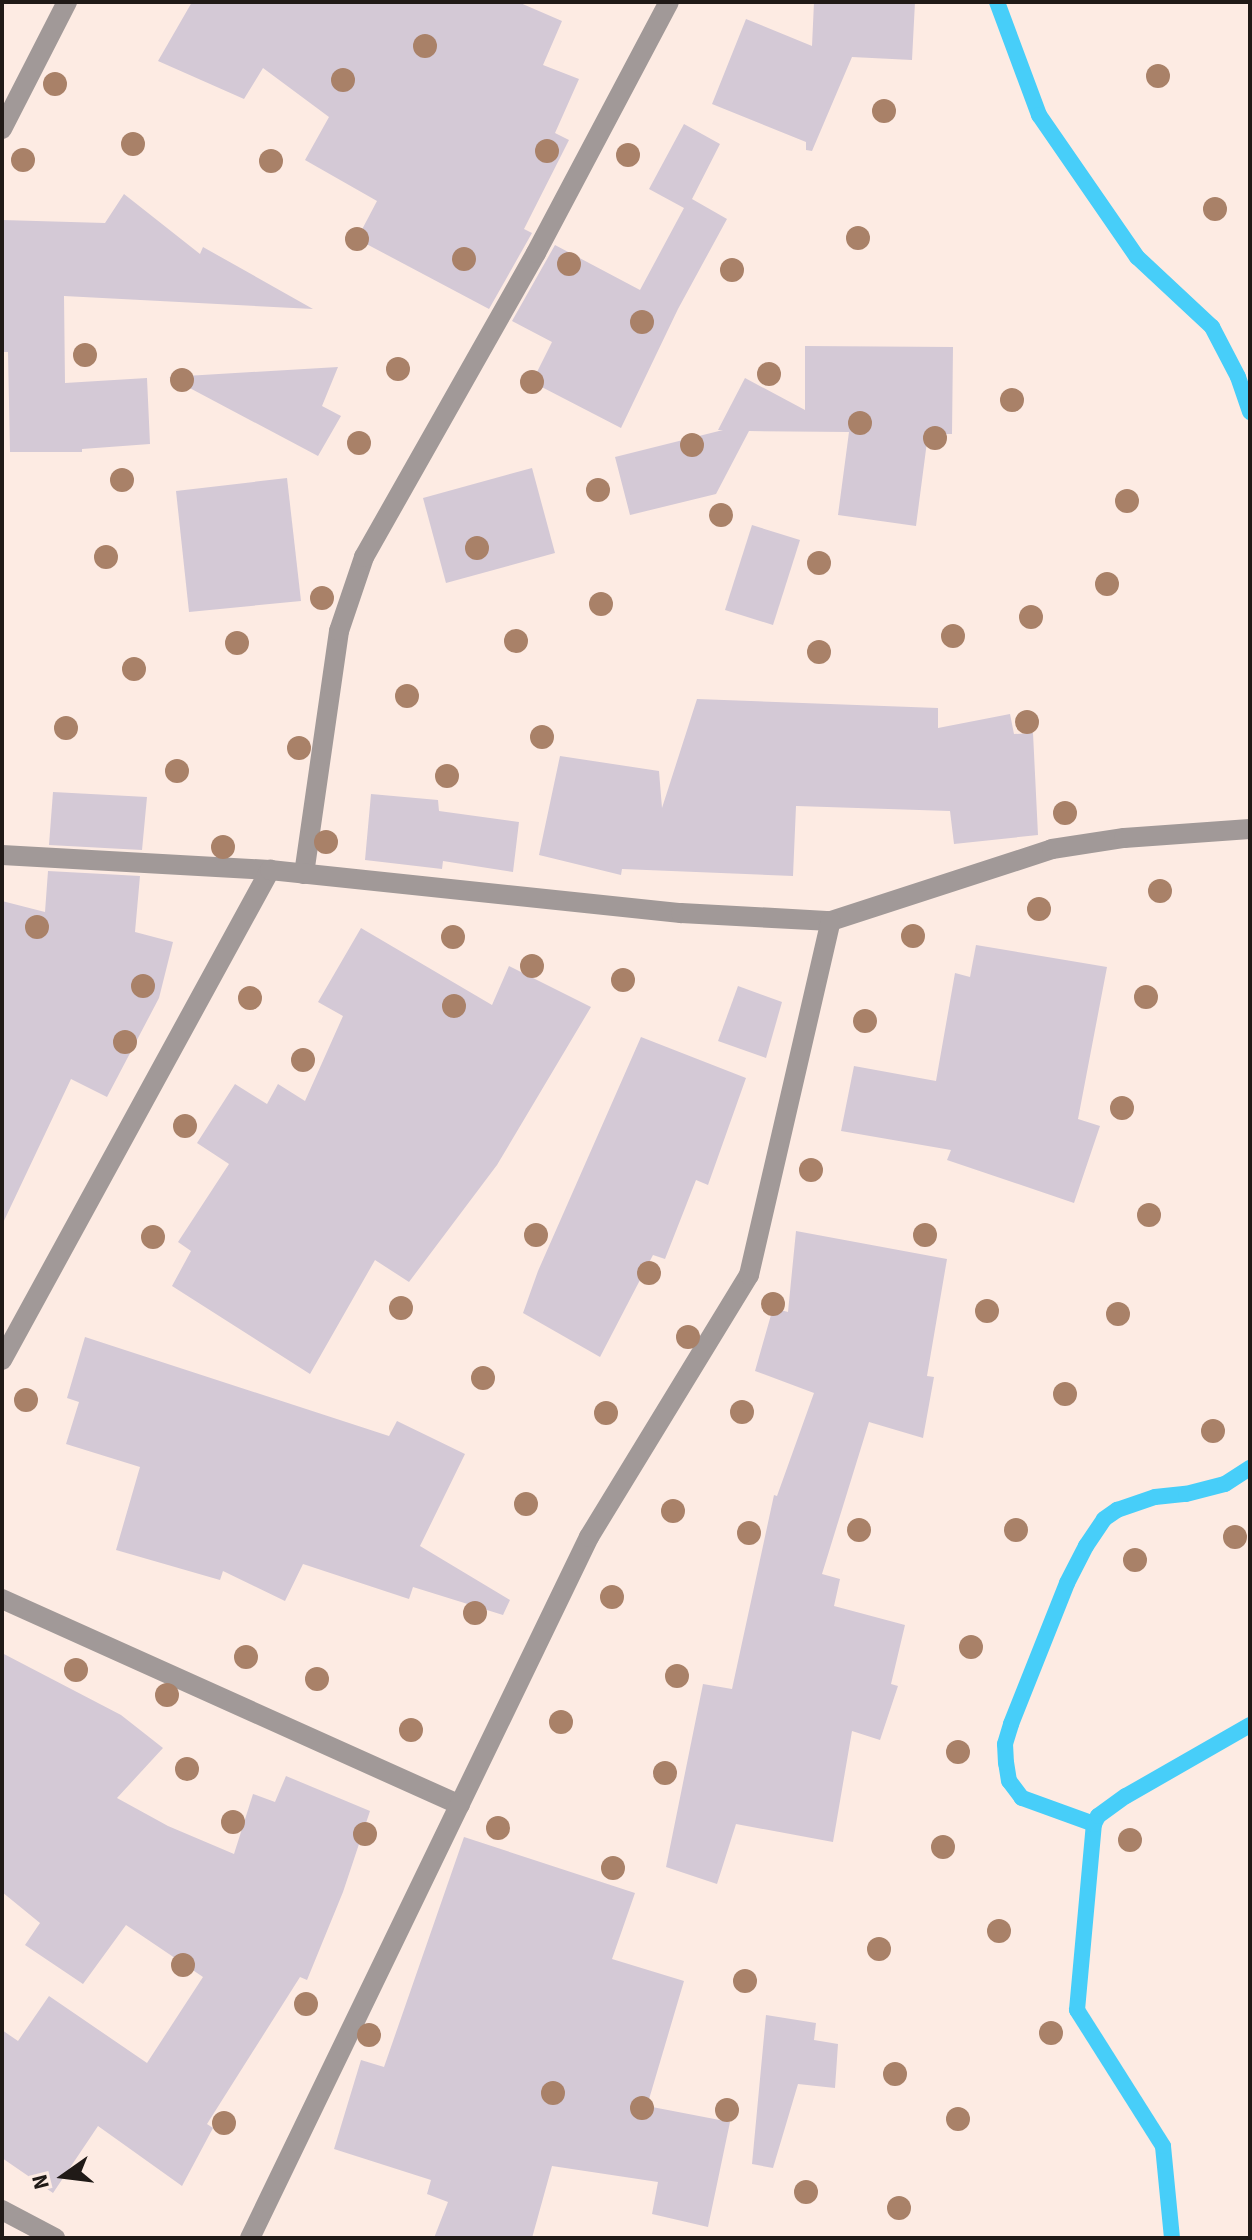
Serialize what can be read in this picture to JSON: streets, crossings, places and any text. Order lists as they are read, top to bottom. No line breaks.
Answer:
{"north":"left"}
